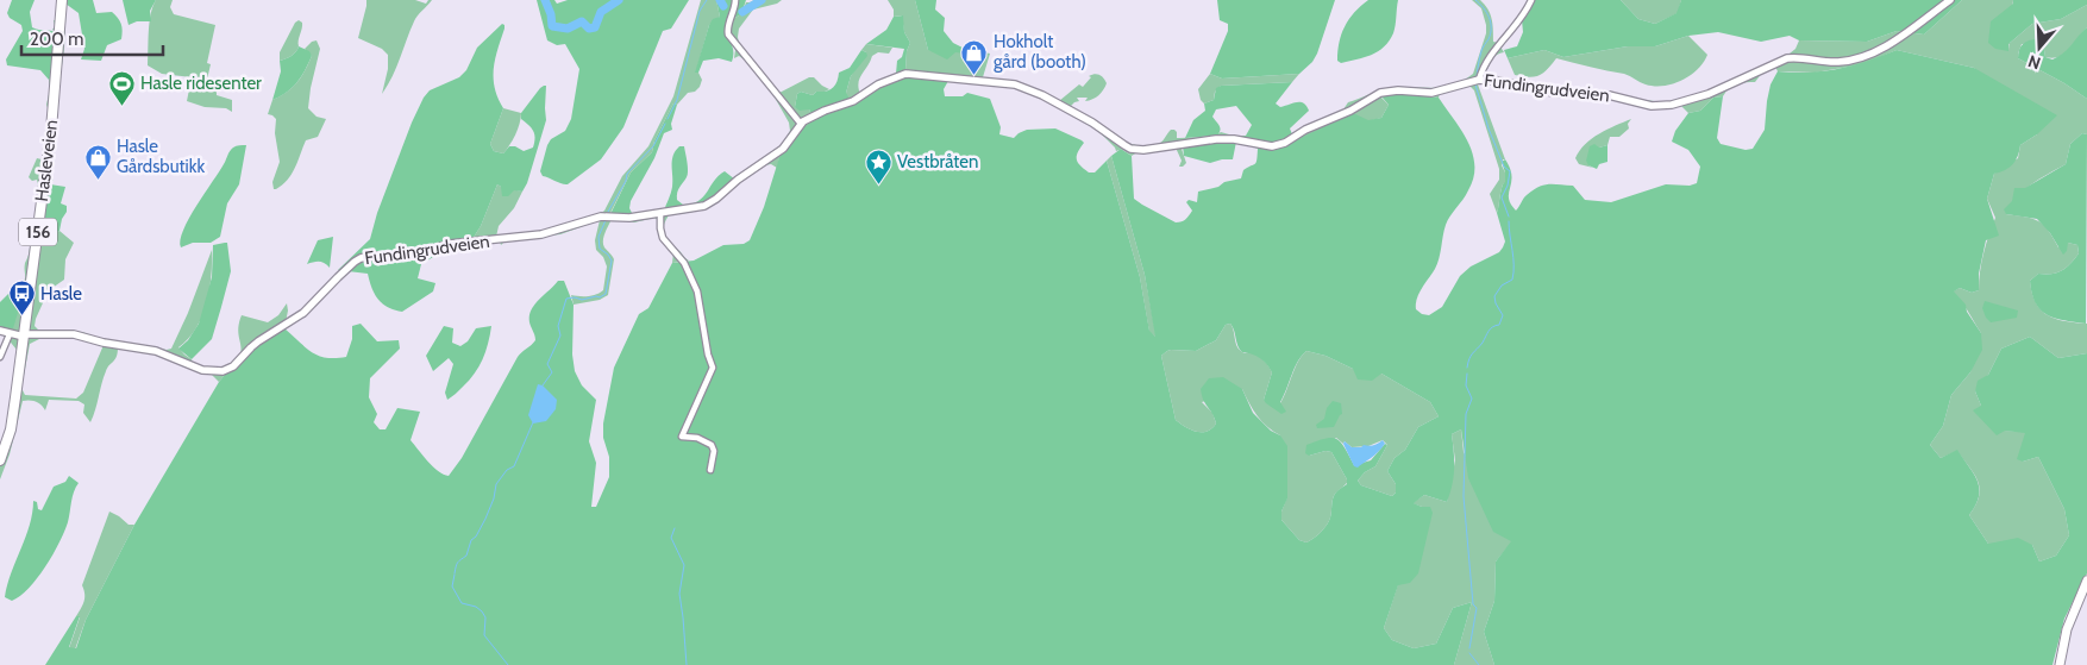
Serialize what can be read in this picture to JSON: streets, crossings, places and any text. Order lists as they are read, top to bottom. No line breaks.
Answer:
{"streets":{"main road":["Hasleveien","156"],"street":["Fundingrudveien"]},"crossings":[["Fundingrudveien","Hasleveien"]],"places":{"shop":["Hokholt gård (booth)","Hasle Gårdsbutikk"],"sports":["Hasle ridesenter"],"place":["Vestbråten"],"bus stop":["Hasle"]},"scale_bar":"200 m","north":"bottom"}
